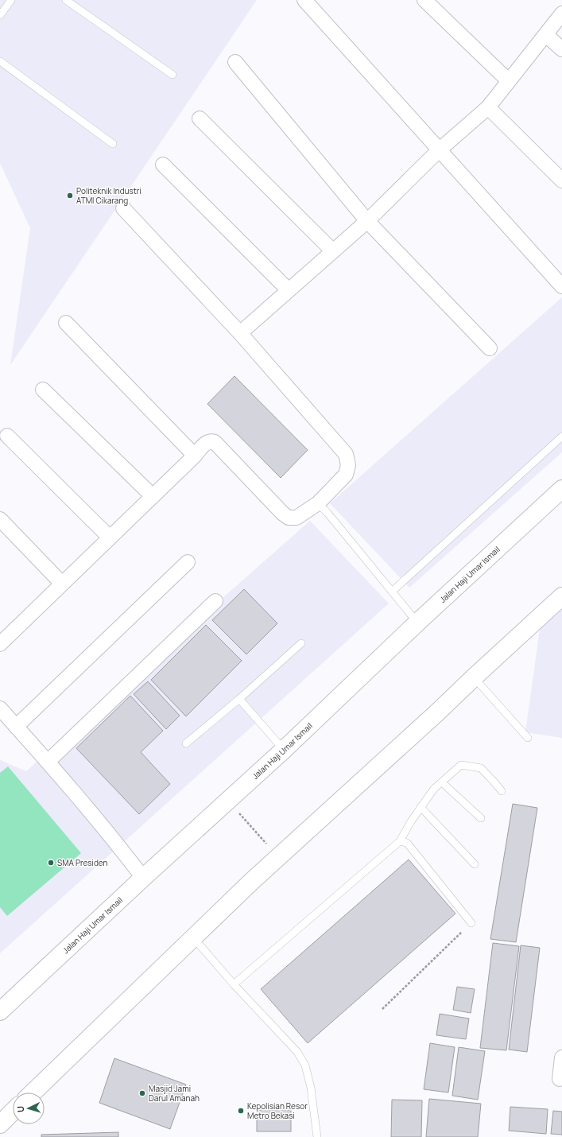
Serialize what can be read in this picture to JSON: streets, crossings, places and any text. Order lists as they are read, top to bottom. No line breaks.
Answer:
{"streets":{"main road":["Jalan Haji Umar Ismail"]},"places":["Politeknik Industri ATMI Cikarang","SMA Presiden","Masjid Jami Darul Amanah","Kepolisian Resor Metro Bekasi"],"north":"left"}
